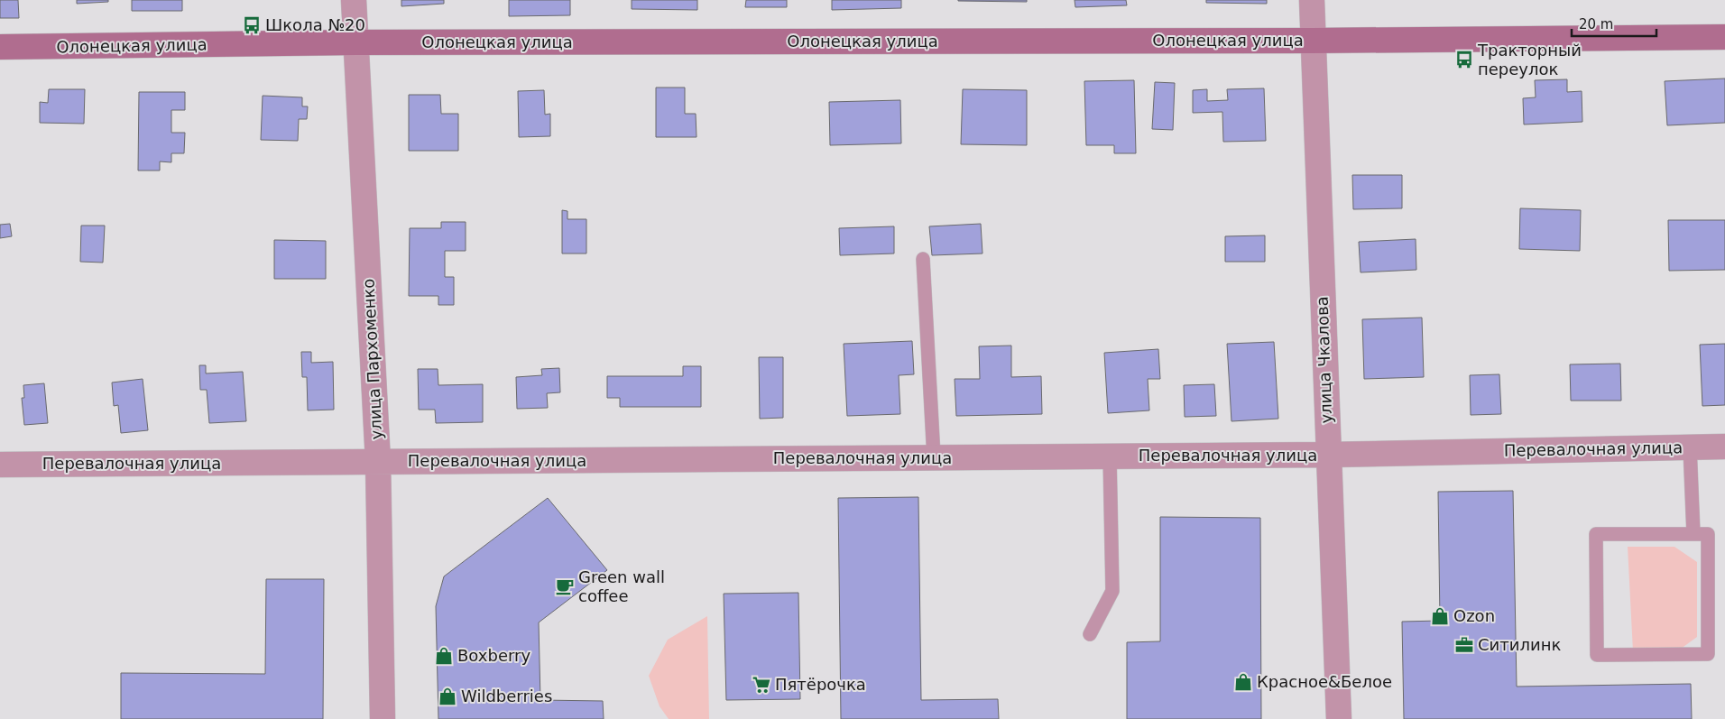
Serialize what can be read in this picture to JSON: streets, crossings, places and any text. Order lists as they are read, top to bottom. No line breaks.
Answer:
{"streets":{"main road":["Олонецкая улица"],"street":["улица Пархоменко","улица Чкалова","Перевалочная улица"]},"crossings":[["Олонецкая улица","улица Пархоменко"],["Олонецкая улица","улица Чкалова"],["улица Пархоменко","Перевалочная улица"],["улица Чкалова","Перевалочная улица"]],"places":{"bus stop":["Школа №20","Тракторный переулок"],"cafe":["Green wall coffee"],"shop":["Ozon","Boxberry","Красное&Белое","Wildberries"],"office":["Ситилинк"],"supermarket":["Пятёрочка"]},"scale_bar":"20 m"}
